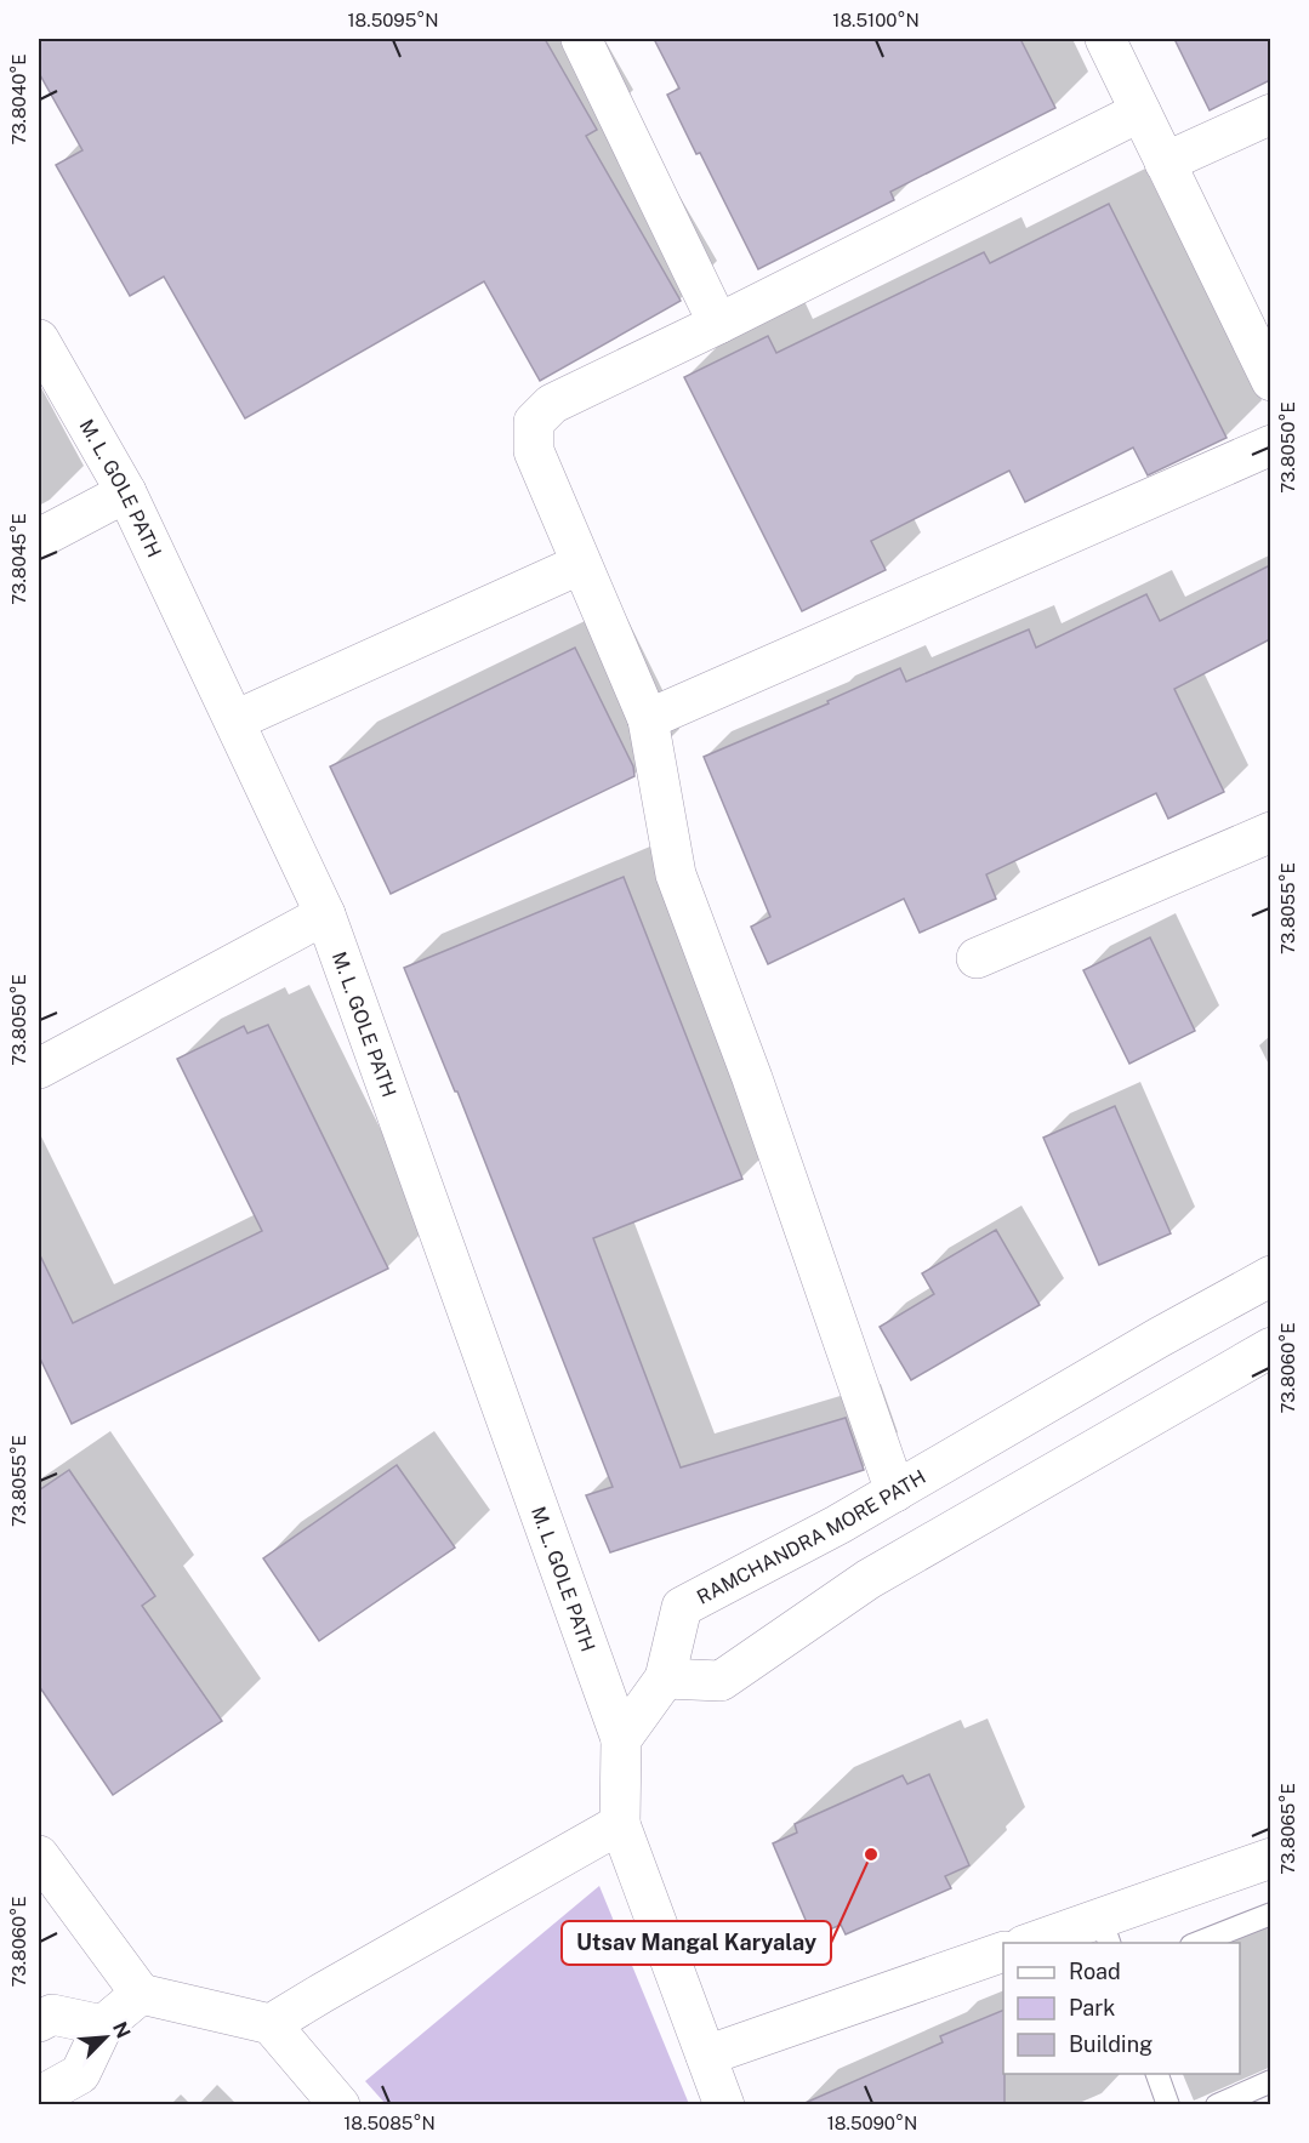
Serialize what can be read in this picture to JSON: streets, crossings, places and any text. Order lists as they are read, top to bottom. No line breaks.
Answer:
{"streets":{"street":["M. L. GOLE PATH","RAMCHANDRA MORE PATH"]},"places":["Utsav Mangal Karyalay"],"legend":["Road","Park","Building"],"north":"top right","coordinates":["18.5095°N","18.5100°N","73.8040°E","73.8050°E","73.8045°E","73.8055°E","73.8060°E","73.8065°E","18.5085°N","18.5090°N"]}
